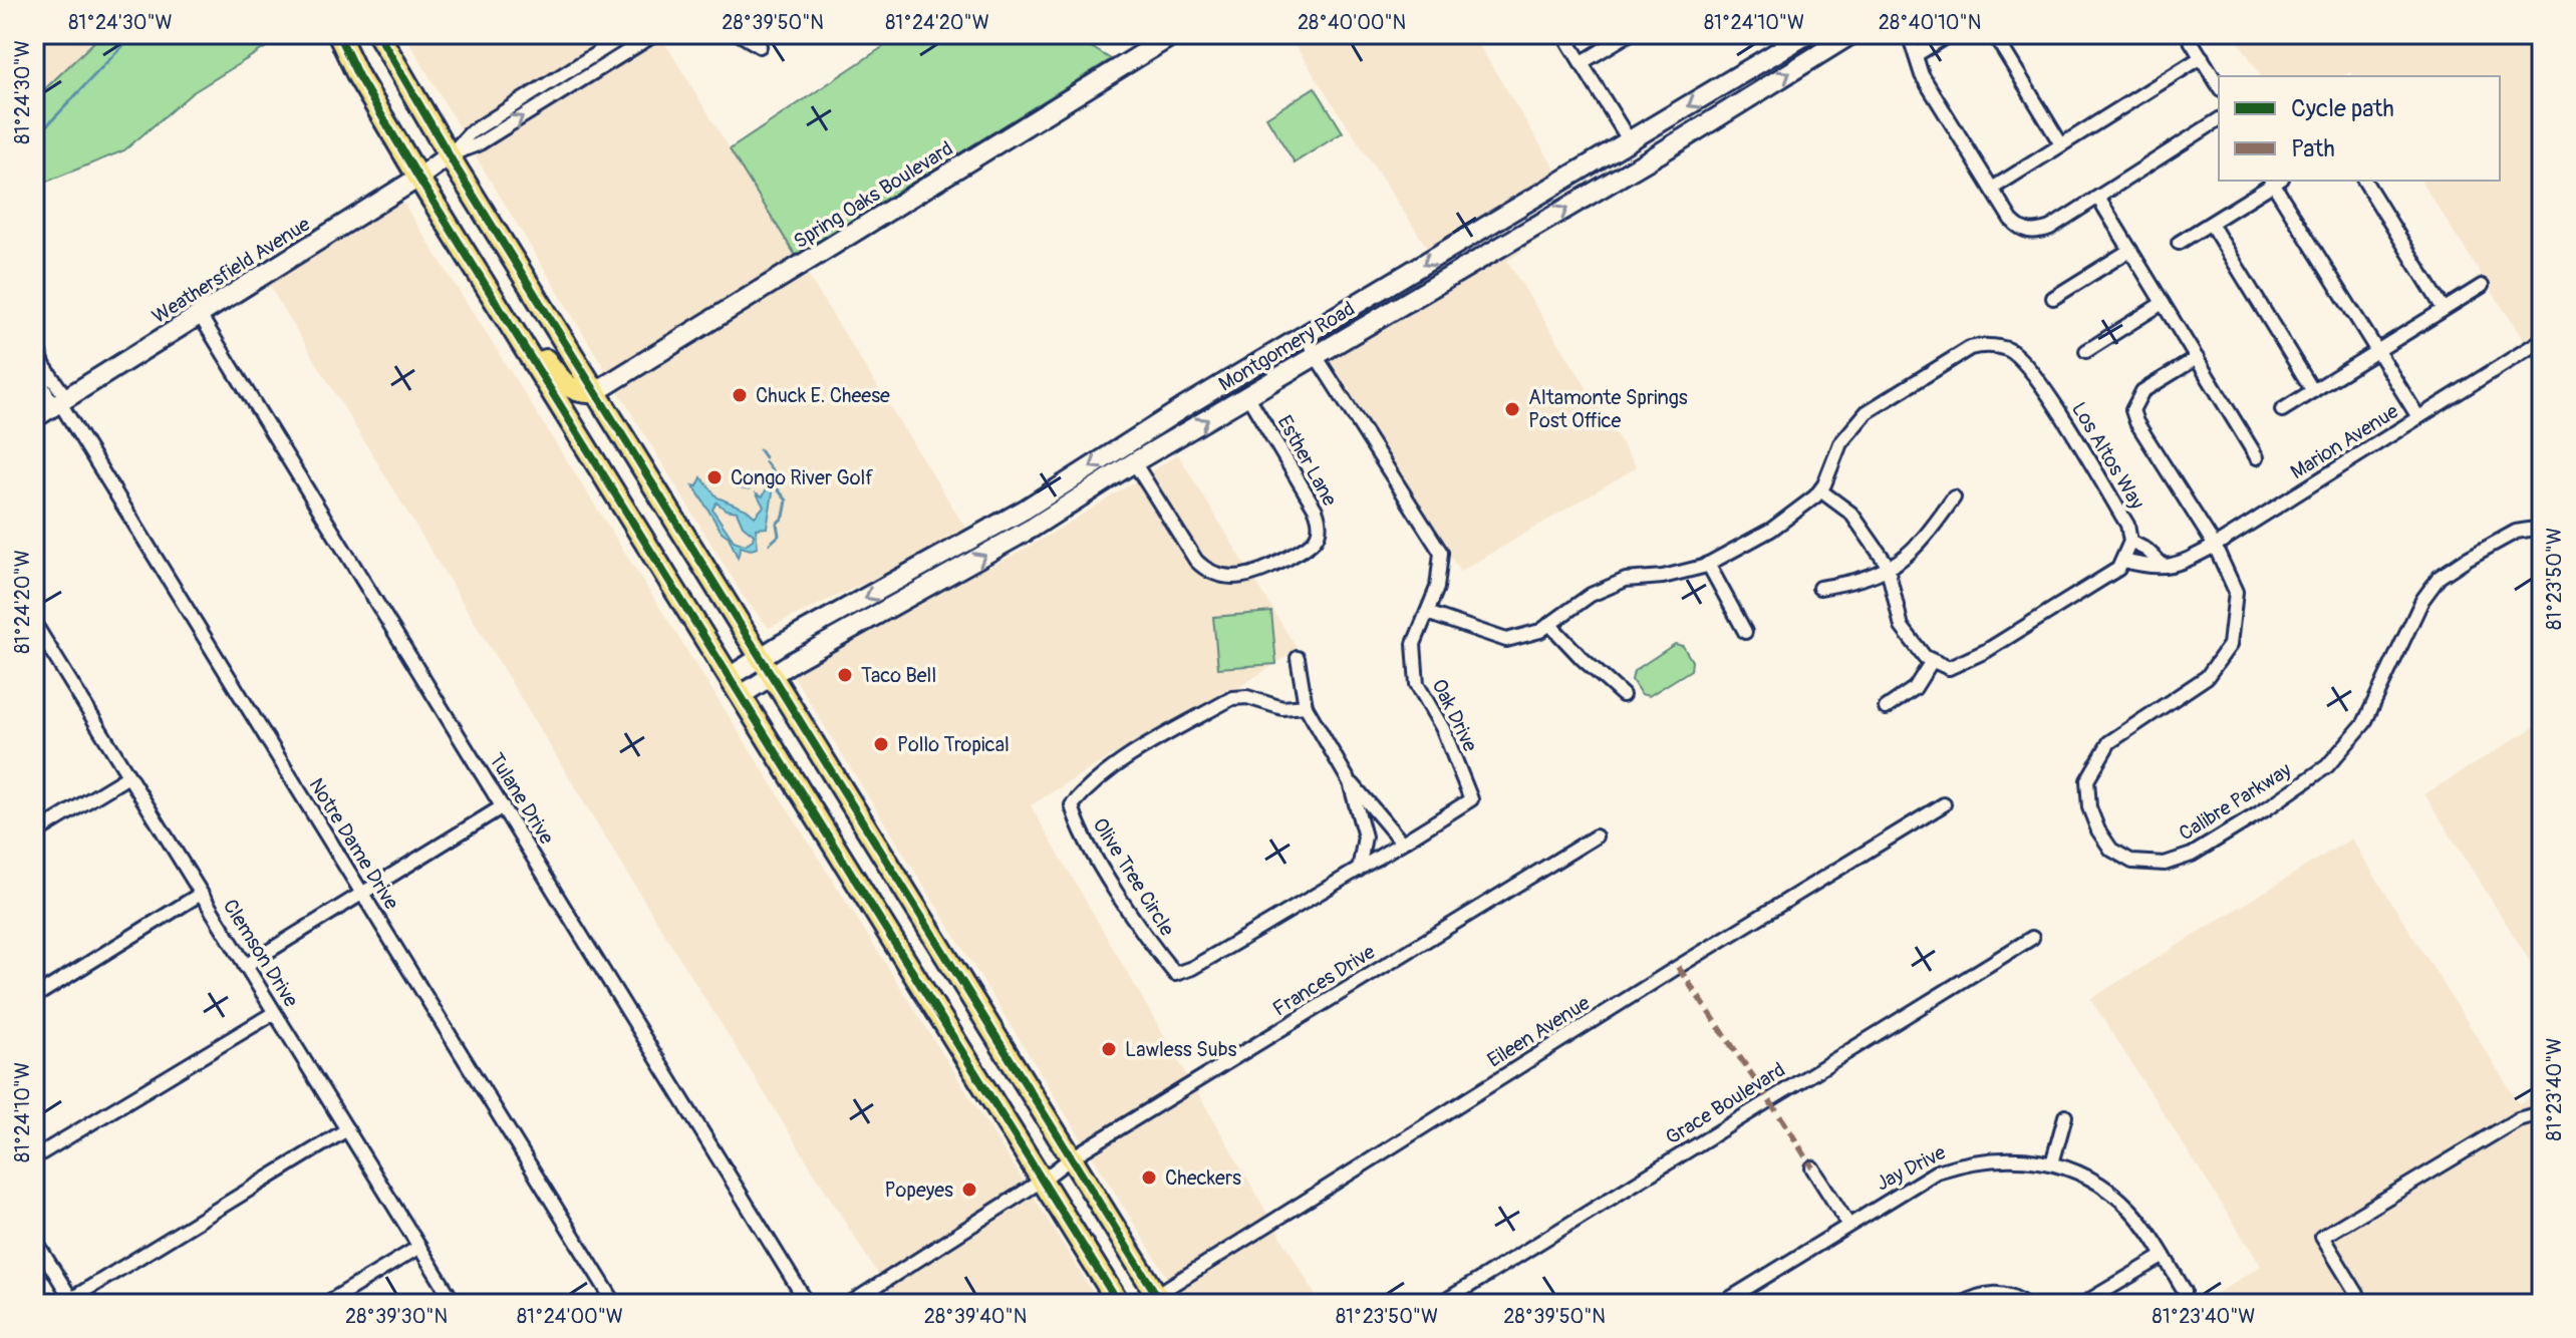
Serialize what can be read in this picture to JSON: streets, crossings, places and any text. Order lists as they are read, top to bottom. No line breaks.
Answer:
{"streets":{"main road":["Spring Oaks Boulevard","Weathersfield Avenue","Montgomery Road"],"street":["Marion Avenue","Los Altos Way","Esther Lane","Oak Drive","Tulane Drive","Calibre Parkway","Notre Dame Drive","Olive Tree Circle","Clemson Drive","Frances Drive","Eileen Avenue","Grace Boulevard","Jay Drive"]},"crossings":[["Weathersfield Avenue","Tulane Drive"],["Weathersfield Avenue","Notre Dame Drive"],["Montgomery Road","Esther Lane"],["Montgomery Road","Oak Drive"],["Marion Avenue","Los Altos Way"],["Marion Avenue","Calibre Parkway"],["Los Altos Way","Oak Drive"],["Oak Drive","Olive Tree Circle"]],"places":["Chuck E. Cheese","Altamonte Springs Post Office","Congo River Golf","Taco Bell","Pollo Tropical","Lawless Subs","Checkers","Popeyes"],"legend":["Cycle path","Path"],"coordinates":["81°24'30\"W","28°39'50\"N","81°24'20\"W","28°40'00\"N","81°24'10\"W","28°40'10\"N","81°23'50\"W","81°23'40\"W","28°39'30\"N","81°24'00\"W","28°39'40\"N"]}
